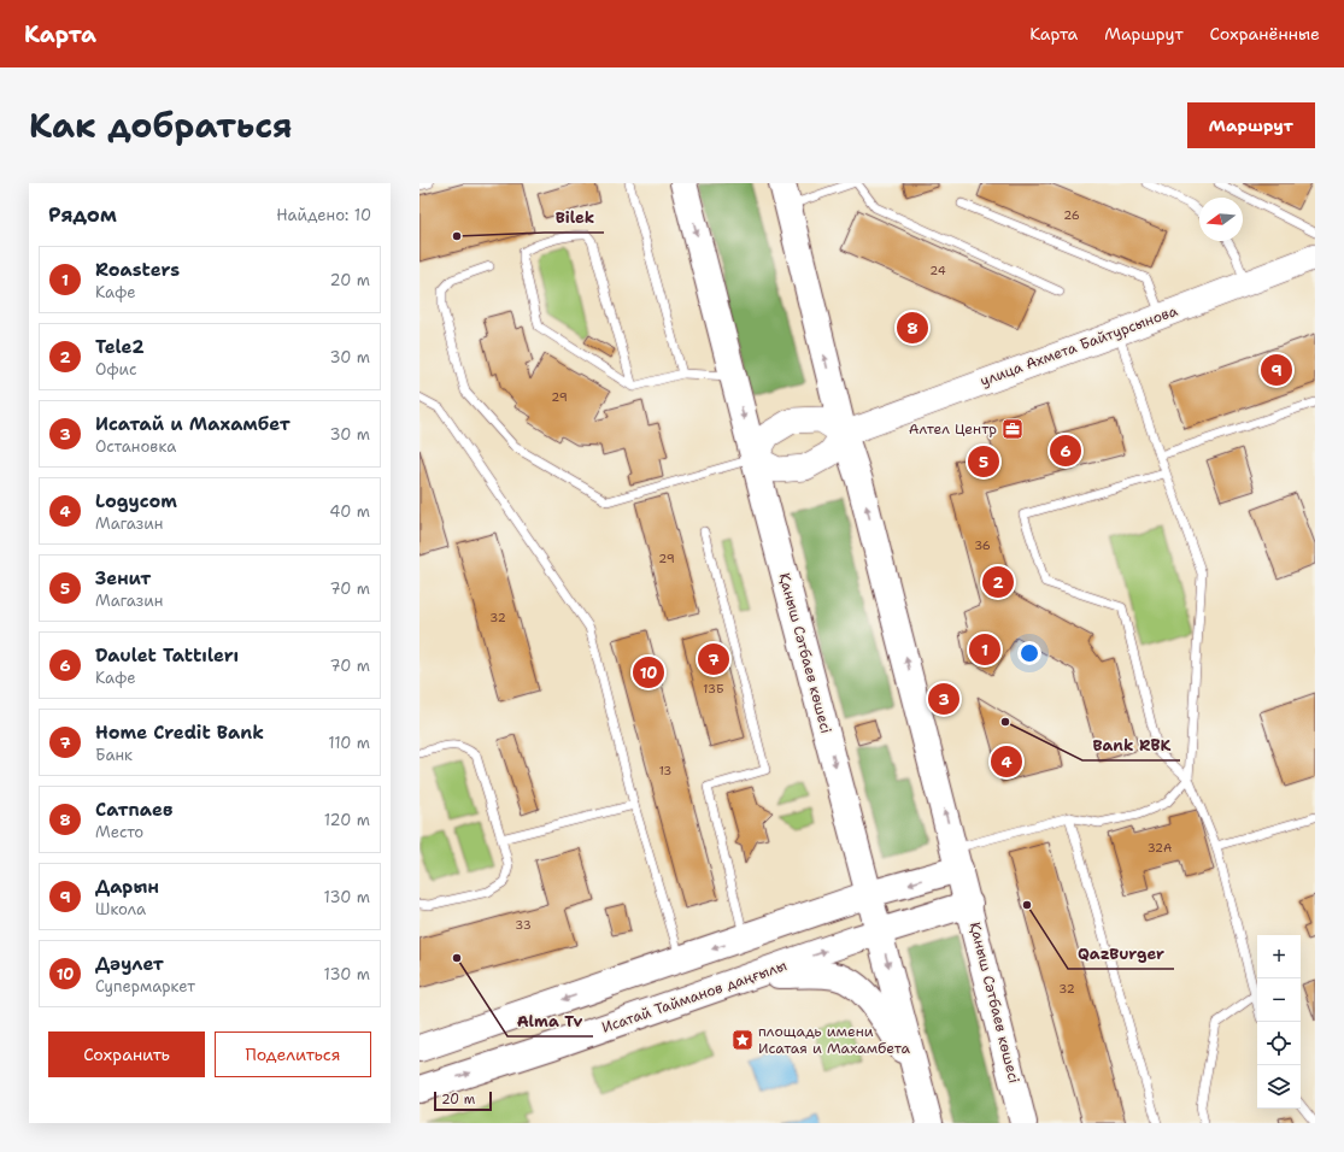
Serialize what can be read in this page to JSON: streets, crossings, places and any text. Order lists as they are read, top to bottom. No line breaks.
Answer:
{"streets":{"main road":["Қаныш Сәтбаев көшесі","Исатай Тайманов даңғылы"],"street":["улица Ахмета Байтурсынова"]},"crossings":[["улица Ахмета Байтурсынова","Қаныш Сәтбаев көшесі"],["Қаныш Сәтбаев көшесі","Исатай Тайманов даңғылы"]],"places":{"other":["Bilek","Bank RBK","QazBurger","Alma Tv"],"office":["Алтел Центр"],"place":["площадь имени Исатая и Махамбета"]},"house_numbers":["26","24","29","36","29","32","13Б","13","32А","33","32"],"scale_bar":"20 m","north":"left","page":{"header":"Карта","nav":["Карта","Маршрут","Сохранённые"],"title":"Как добраться","buttons":["Маршрут",["Сохранить","Поделиться"]],"heading":["Рядом","Найдено: 10"],"list":[{"mark":"1","name":"Roasters","note":"Кафе","value":"20 m"},{"mark":"2","name":"Tele2","note":"Офис","value":"30 m"},{"mark":"3","name":"Исатай и Махамбет","note":"Остановка","value":"30 m"},{"mark":"4","name":"Logycom","note":"Магазин","value":"40 m"},{"mark":"5","name":"Зенит","note":"Магазин","value":"70 m"},{"mark":"6","name":"Daulet Tattılerı","note":"Кафе","value":"70 m"},{"mark":"7","name":"Home Credit Bank","note":"Банк","value":"110 m"},{"mark":"8","name":"Сатпаев","note":"Место","value":"120 m"},{"mark":"9","name":"Дарын","note":"Школа","value":"130 m"},{"mark":"10","name":"Дәулет","note":"Супермаркет","value":"130 m"}],"pins":["8","9","6","5","2","1","7","10","3","4"],"map_buttons":["+","−"],"scale":"20 m"}}
